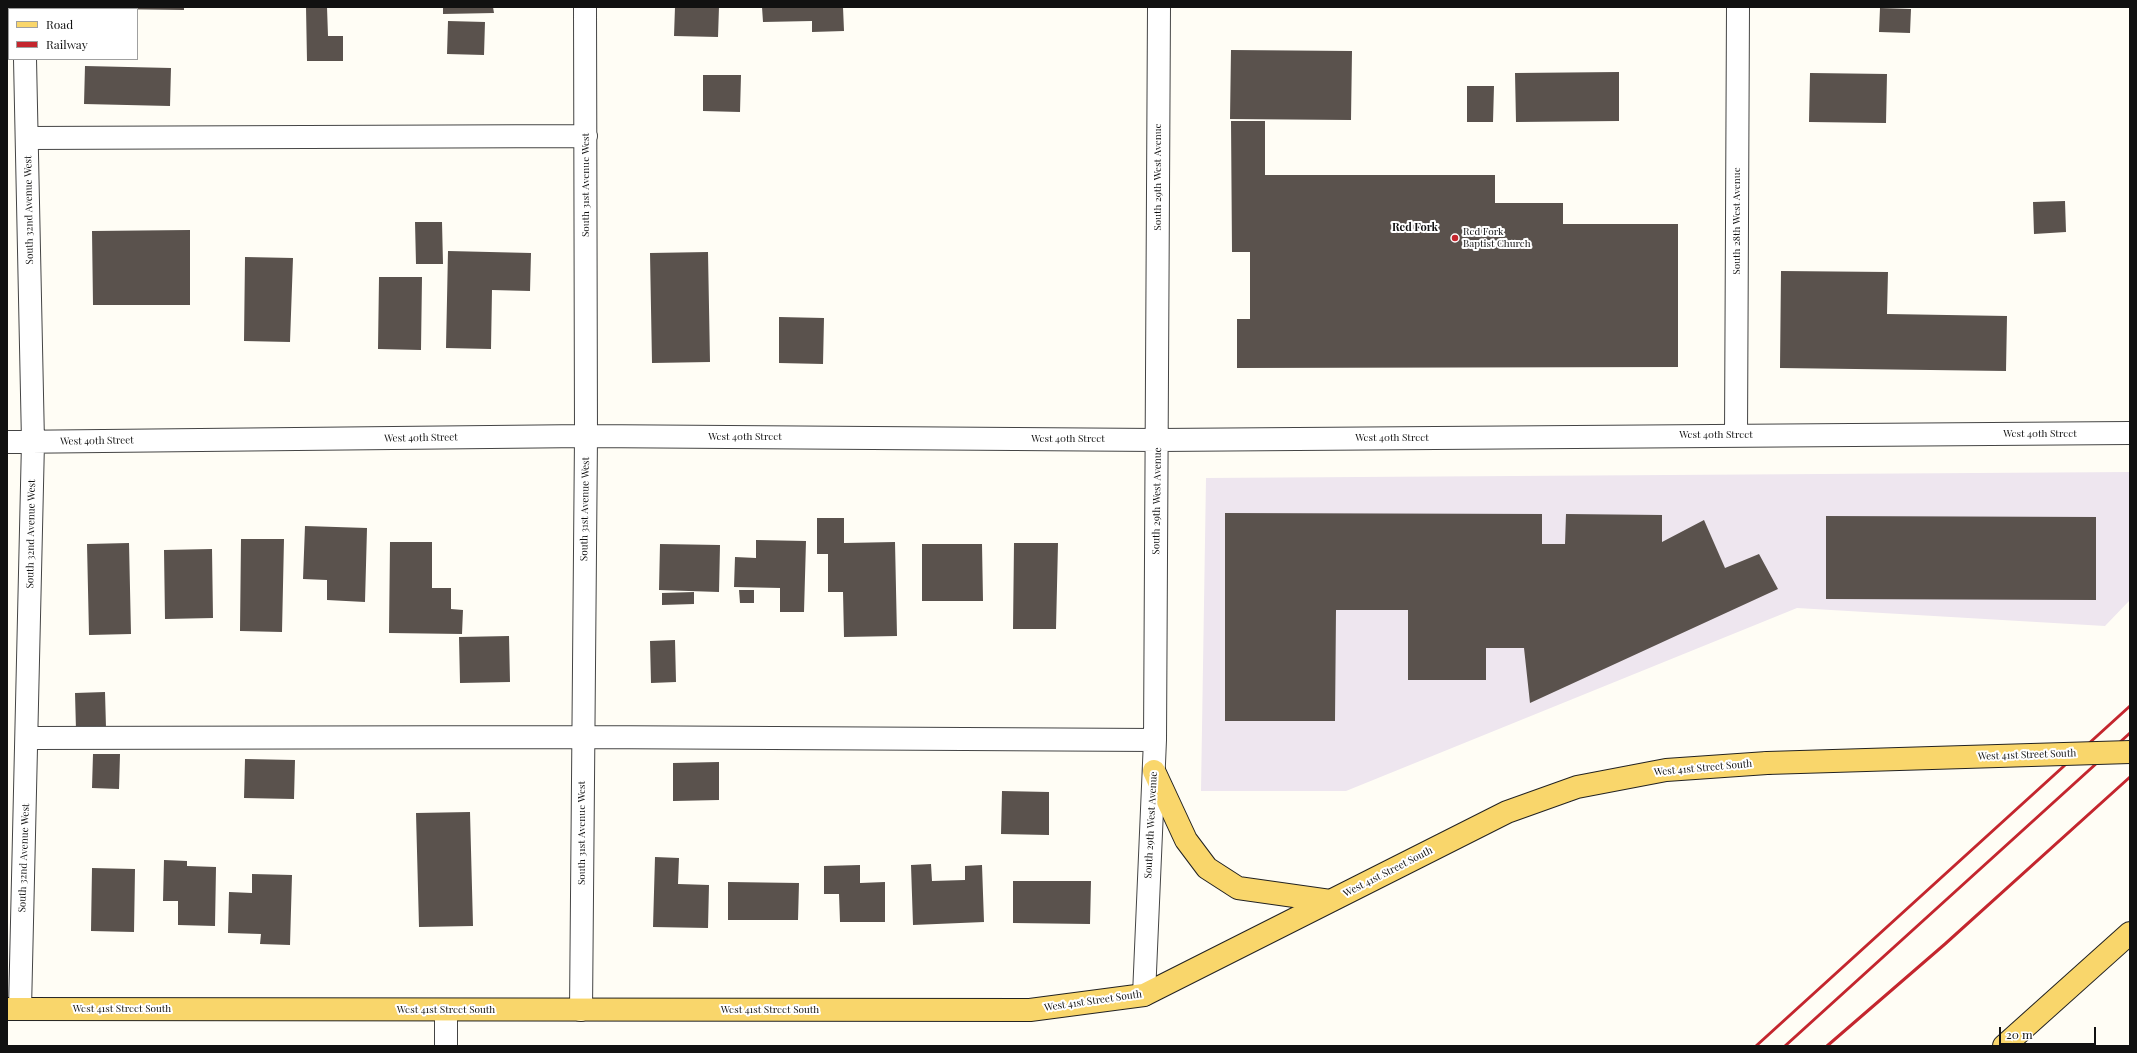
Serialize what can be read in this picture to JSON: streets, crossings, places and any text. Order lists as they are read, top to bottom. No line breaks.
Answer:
{"streets":{"main road":["West 41st Street South"],"street":["South 29th West Avenue","South 31st Avenue West","South 32nd Avenue West","South 28th West Avenue","West 40th Street"]},"crossings":[["South 29th West Avenue","West 40th Street"],["South 29th West Avenue","West 41st Street South"],["South 31st Avenue West","West 40th Street"],["South 31st Avenue West","West 41st Street South"],["South 32nd Avenue West","West 40th Street"],["South 32nd Avenue West","West 41st Street South"],["South 28th West Avenue","West 40th Street"]],"districts":["Red Fork"],"places":["Red Fork Baptist Church"],"legend":["Road","Railway"],"scale_bar":"20 m"}
